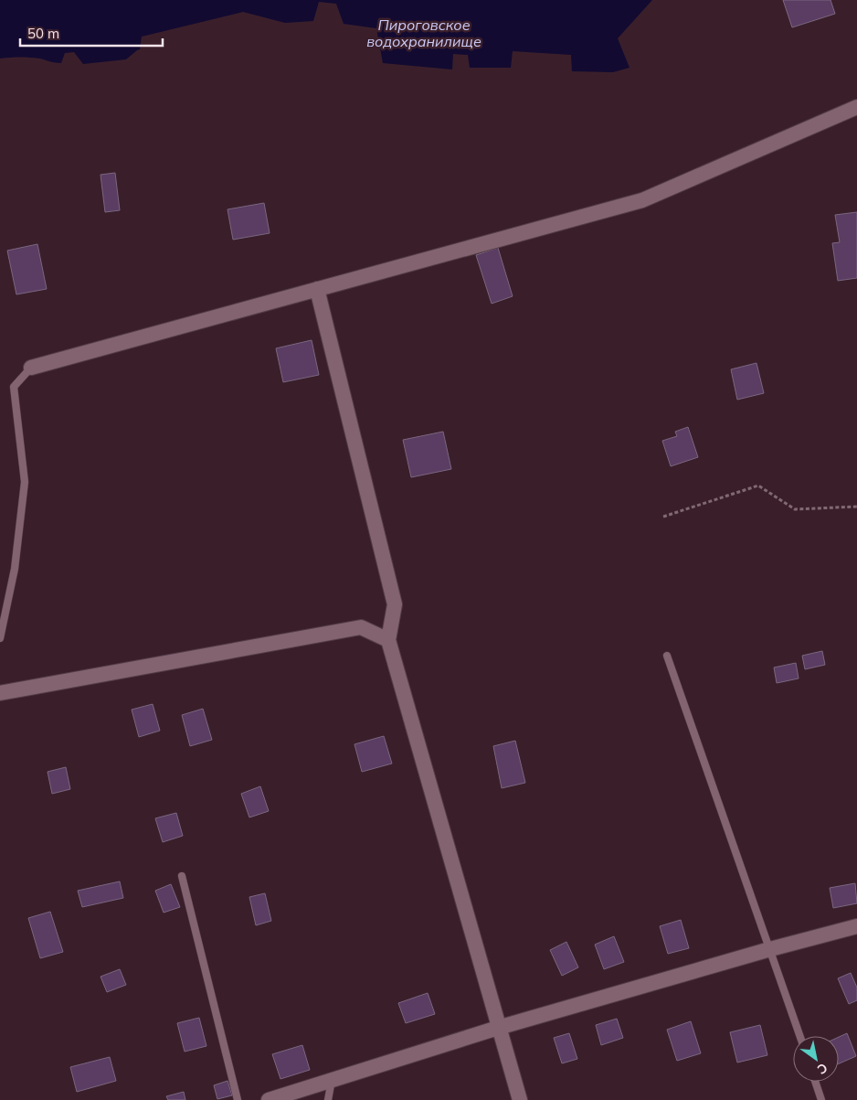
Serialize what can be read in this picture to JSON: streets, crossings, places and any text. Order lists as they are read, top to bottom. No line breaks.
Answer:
{"water":["Пироговское водохранилище"],"scale_bar":"50 m","north":"bottom right"}
